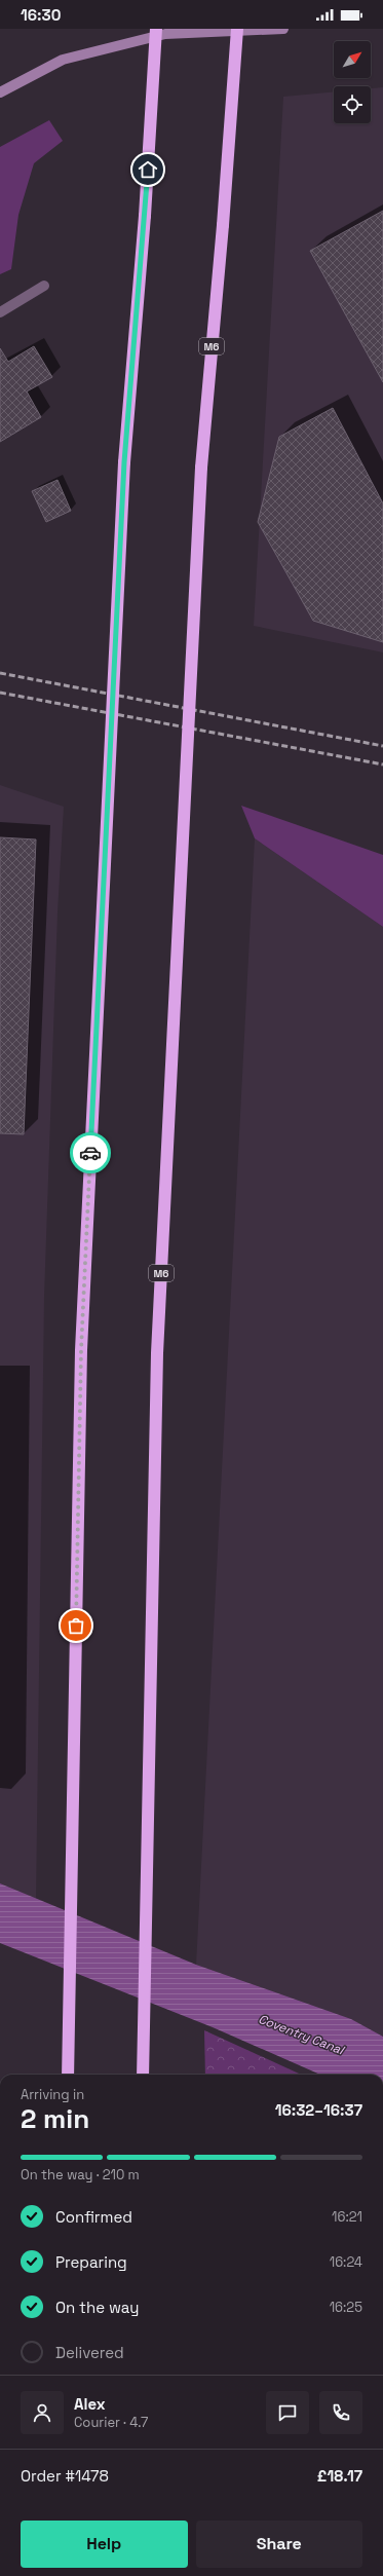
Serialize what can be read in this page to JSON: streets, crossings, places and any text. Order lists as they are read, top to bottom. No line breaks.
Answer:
{"streets":{"highway":["M6"]},"water":["Coventry Canal"],"north":"top right","page":{"status":"16:30","heading":["2 min","Arriving in","16:32–16:37"],"panel":["Alex","Courier · 4.7","Order #1478","£18.17"],"bar":"On the way · 210 m","list":[["Confirmed","16:21"],["Preparing","16:24"],["On the way","16:25"],"Delivered"],"buttons":["Help","Share"]}}
